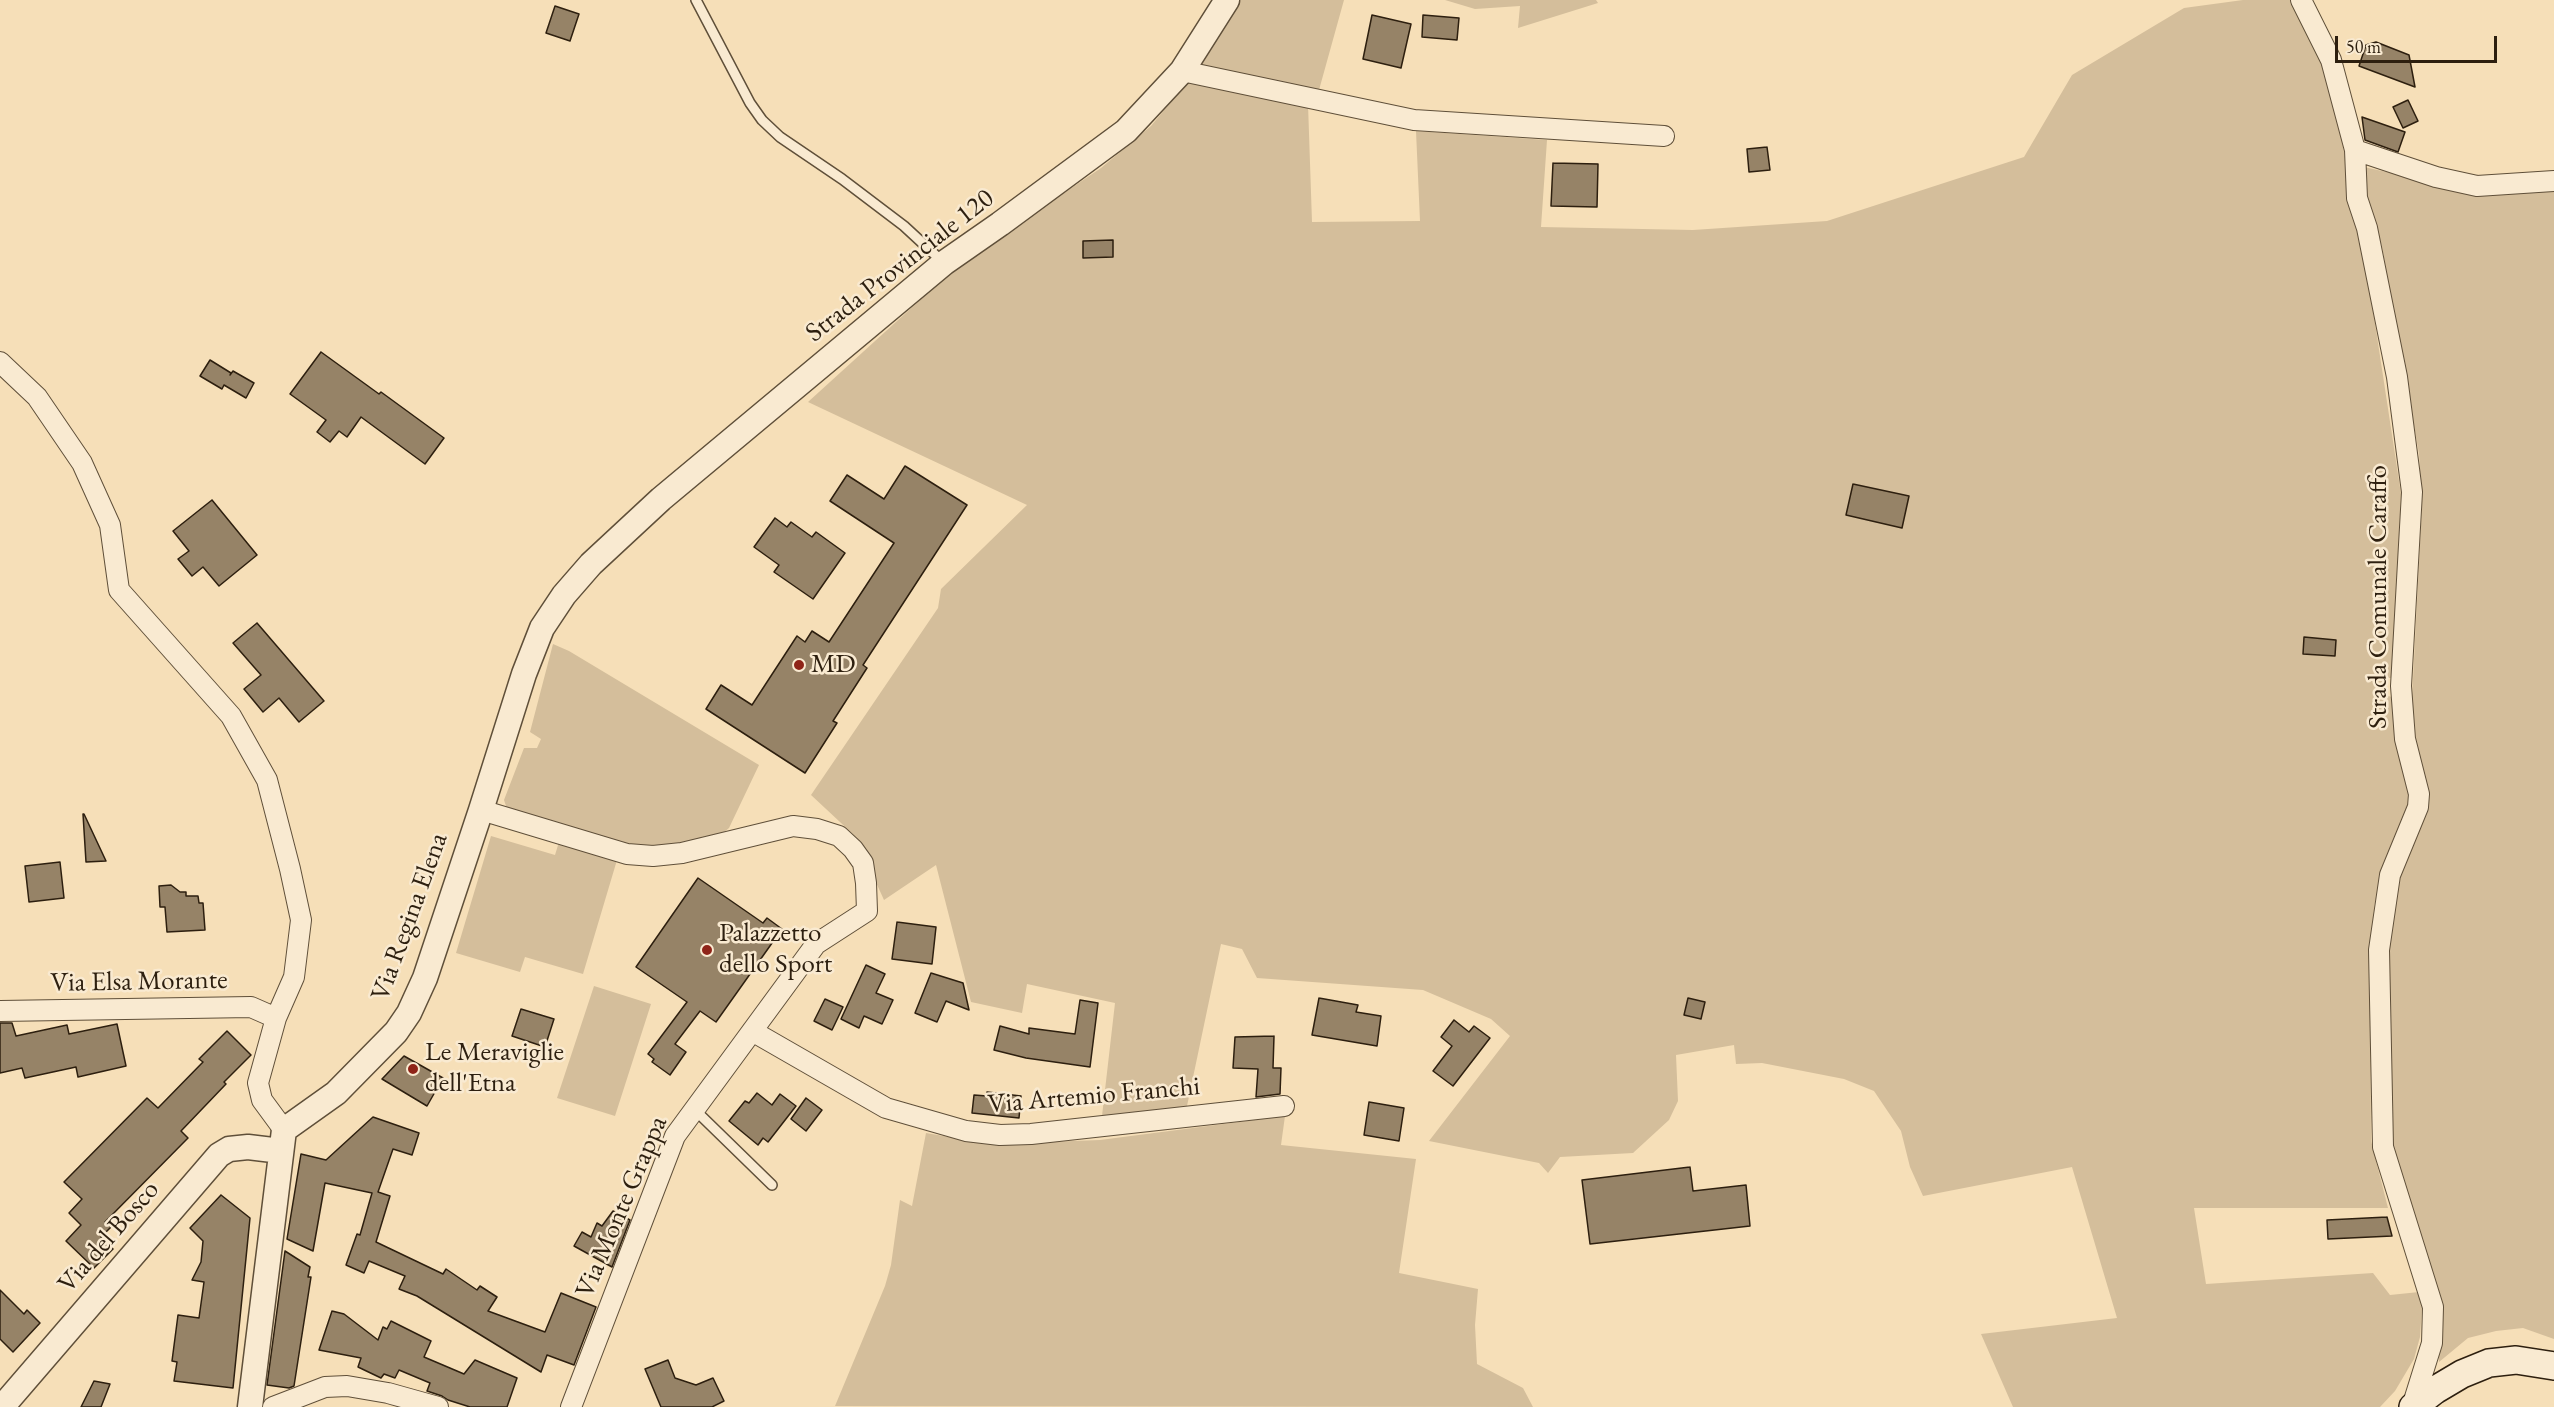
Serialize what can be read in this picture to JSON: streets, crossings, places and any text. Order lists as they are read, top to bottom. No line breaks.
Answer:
{"streets":{"street":["Strada Provinciale 120","Strada Comunale Caraffo","Via Regina Elena","Via Elsa Morante","Via Artemio Franchi","Via Monte Grappa","Via del Bosco"]},"crossings":[["Strada Provinciale 120","Via Regina Elena"],["Via Regina Elena","Via Monte Grappa"],["Via Regina Elena","Via del Bosco"],["Via Artemio Franchi","Via Monte Grappa"]],"places":["MD","Palazzetto dello Sport","Le Meraviglie dell'Etna"],"scale_bar":"50 m"}
